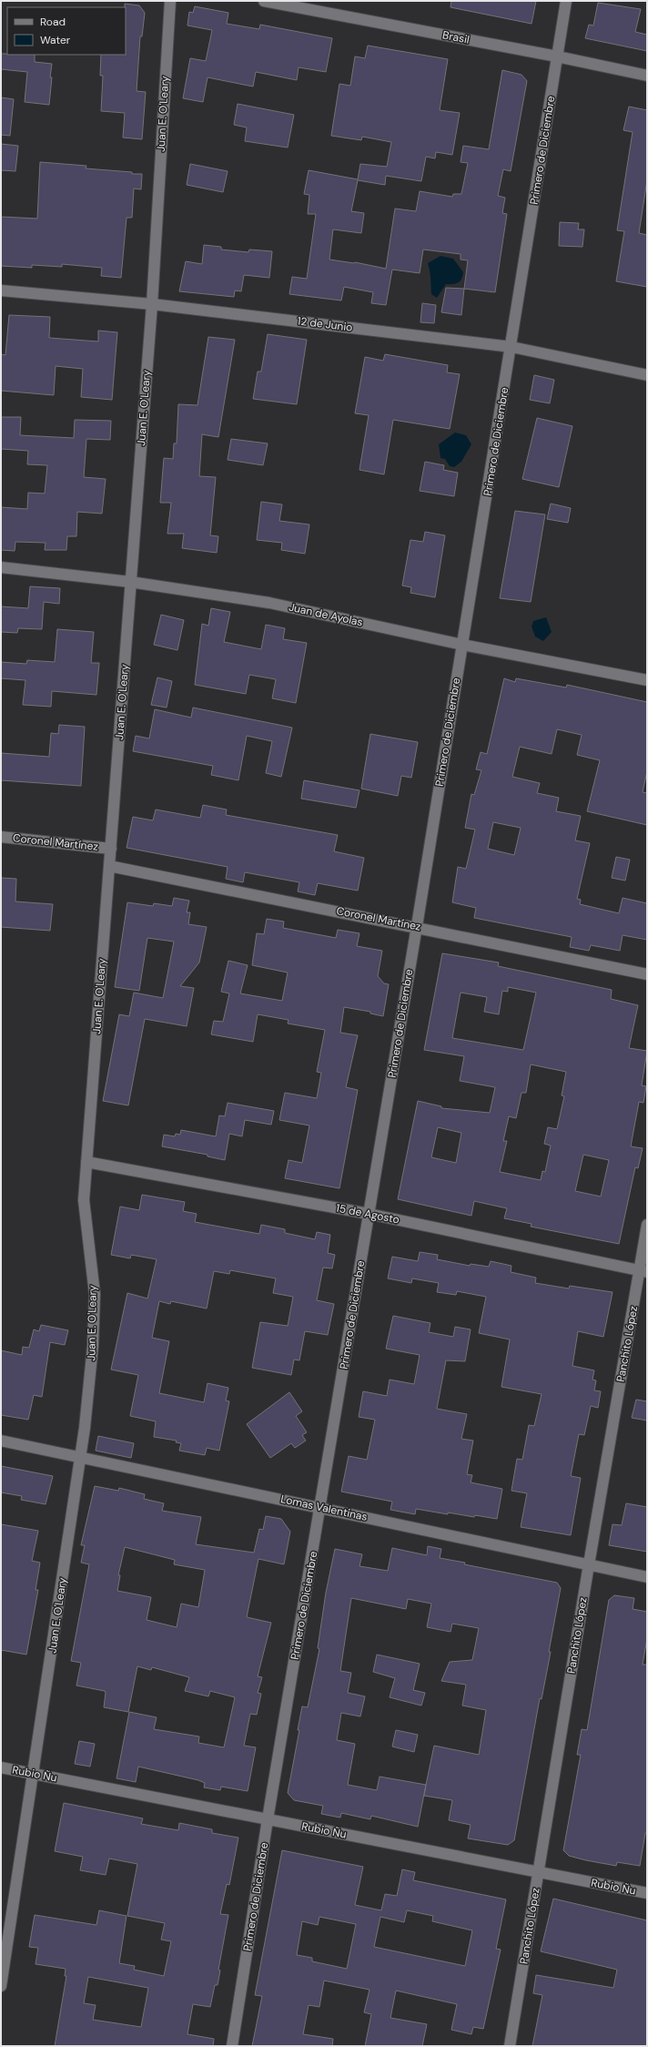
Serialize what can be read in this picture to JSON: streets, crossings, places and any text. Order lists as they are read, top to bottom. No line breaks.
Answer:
{"streets":{"street":["Brasil","Juan E. O'Leary","Primero de Diciembre","12 de Junio","Juan de Ayolas","Coronel Martínez","15 de Agosto","Panchito López","Lomas Valentinas","Rubio Ñu"]},"crossings":[["Brasil","Primero de Diciembre"],["Juan E. O'Leary","12 de Junio"],["Juan E. O'Leary","Juan de Ayolas"],["Juan E. O'Leary","Coronel Martínez"],["Juan E. O'Leary","15 de Agosto"],["Juan E. O'Leary","Lomas Valentinas"],["Juan E. O'Leary","Rubio Ñu"],["Primero de Diciembre","12 de Junio"],["Primero de Diciembre","Juan de Ayolas"],["Primero de Diciembre","Coronel Martínez"],["Primero de Diciembre","15 de Agosto"],["Primero de Diciembre","Lomas Valentinas"],["Primero de Diciembre","Rubio Ñu"],["15 de Agosto","Panchito López"],["Panchito López","Lomas Valentinas"],["Panchito López","Rubio Ñu"]],"legend":["Road","Water"]}
